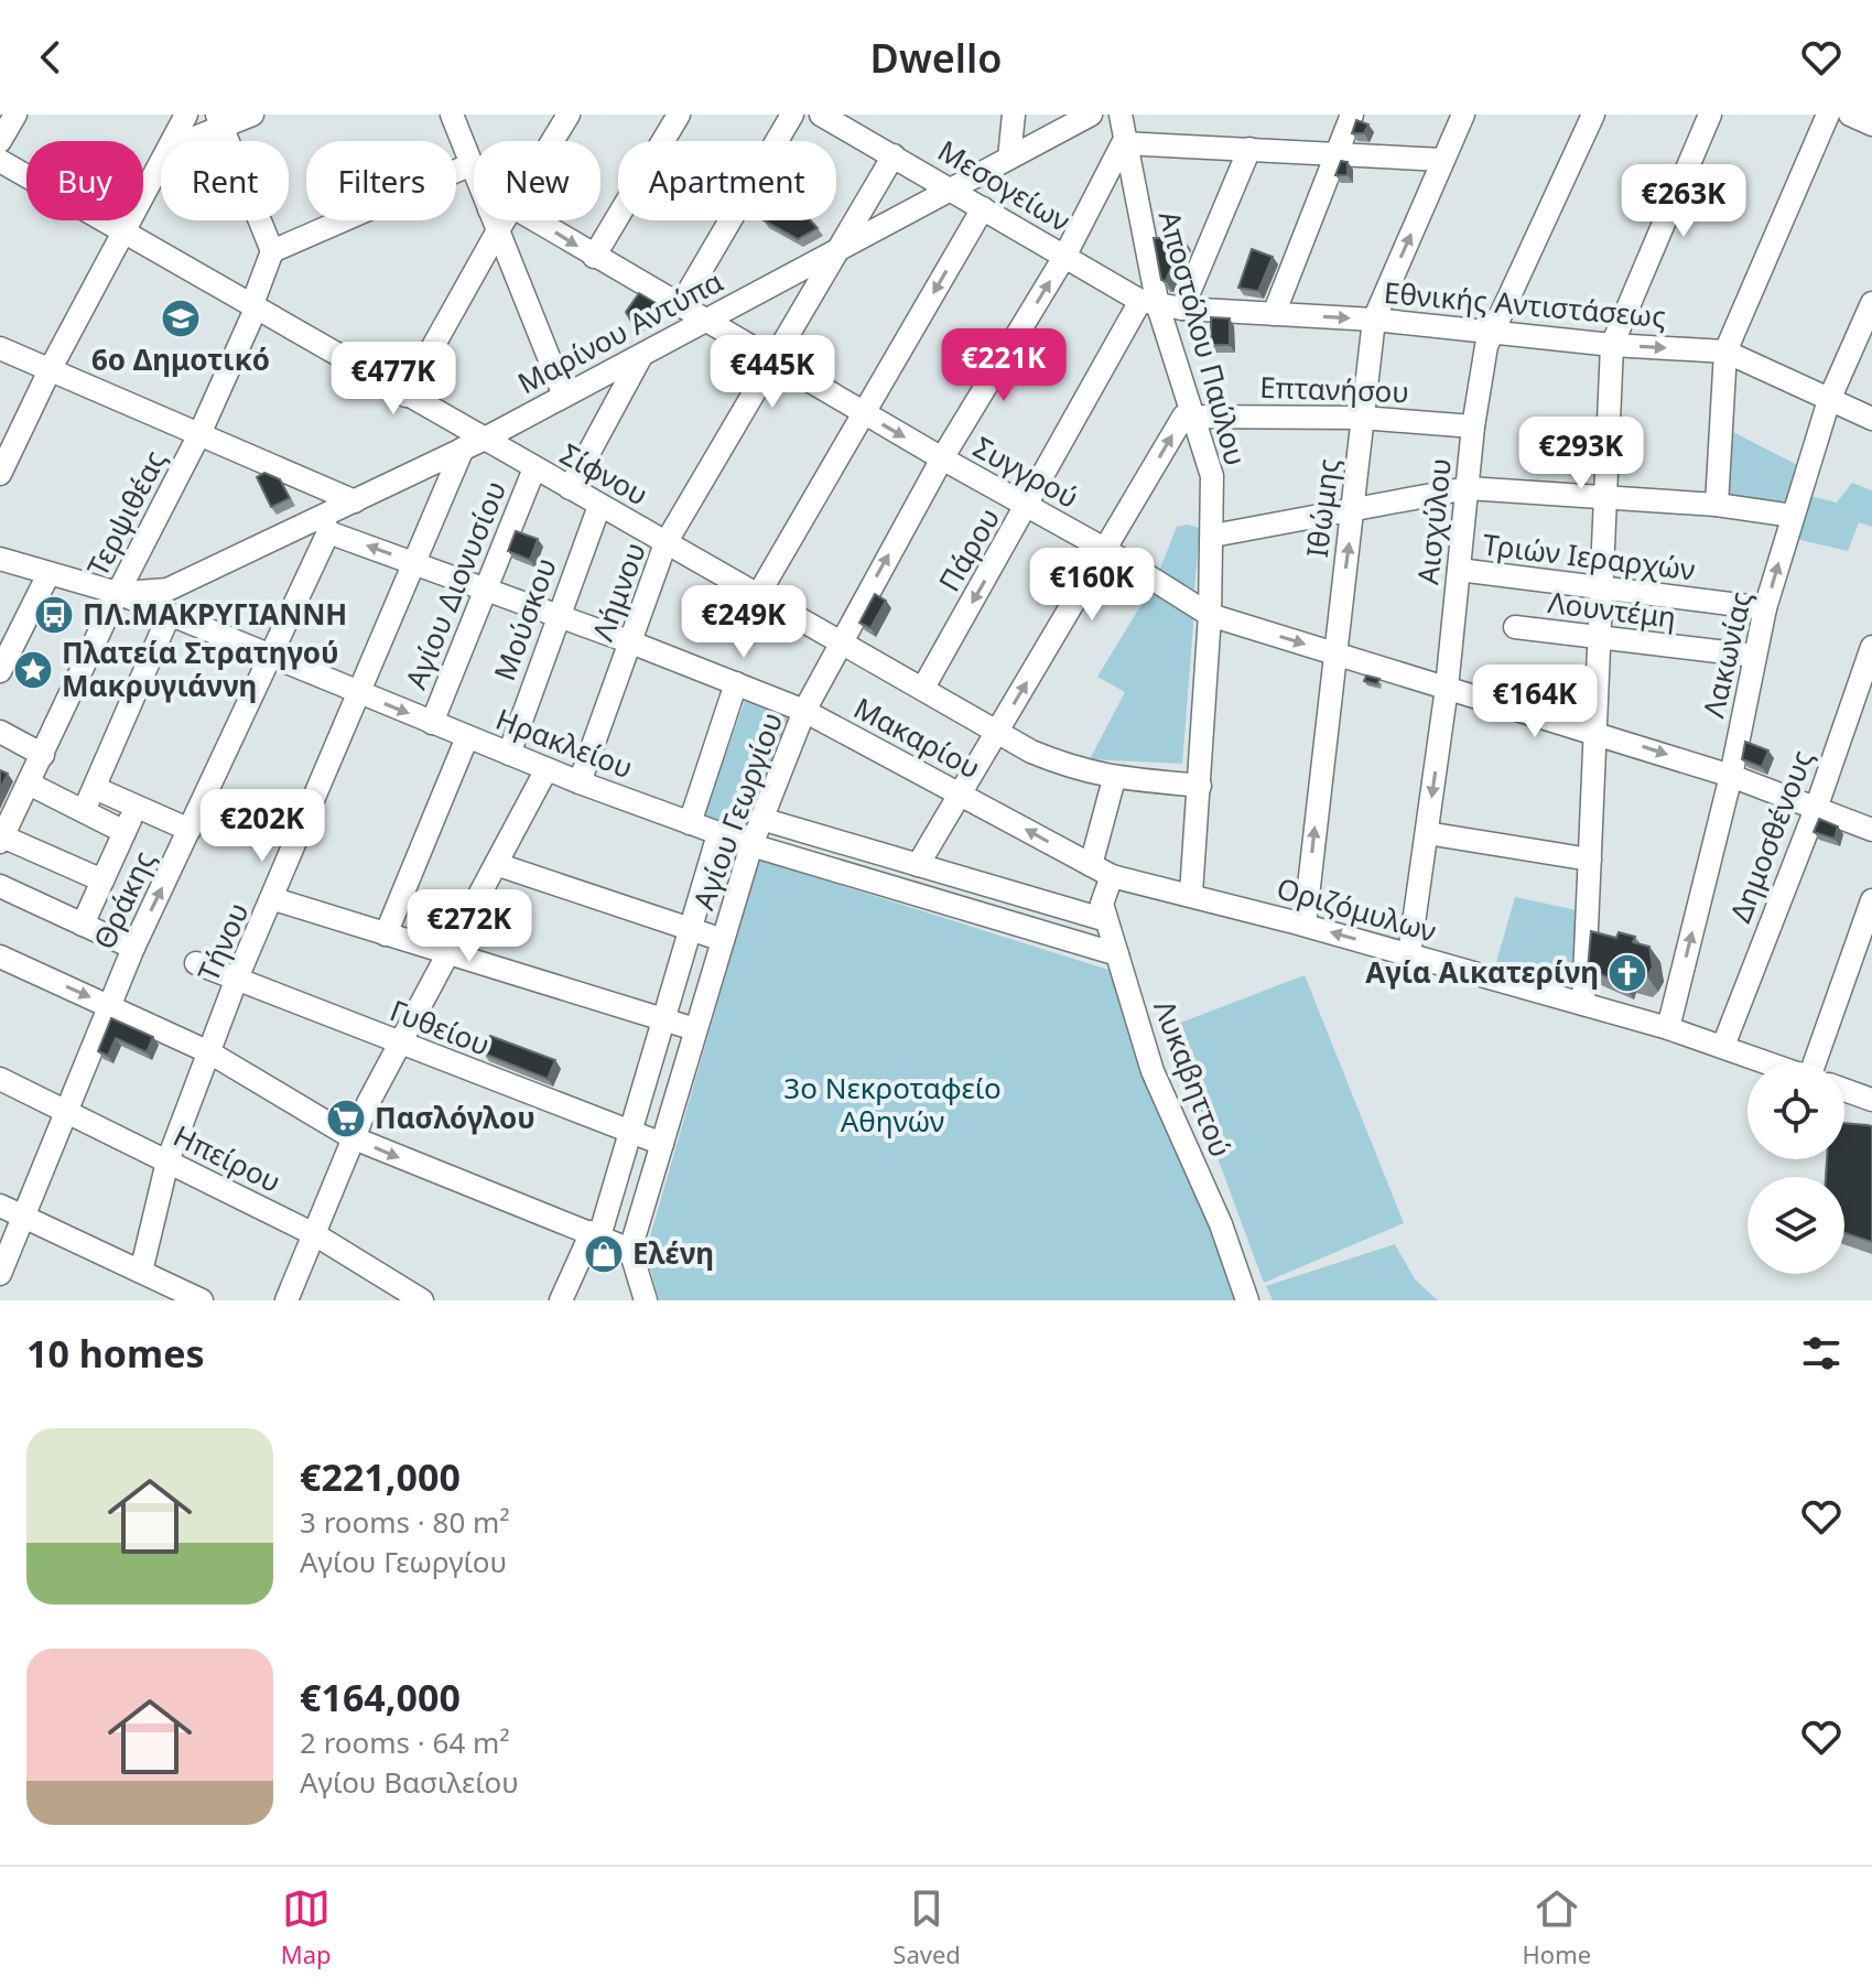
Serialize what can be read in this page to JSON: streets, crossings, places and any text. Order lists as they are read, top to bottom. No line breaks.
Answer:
{"streets":{"street":["Μεσογείων","Εθνικής Αντιστάσεως","Μαρίνου Αντύπα","Αποστόλου Παύλου","Επτανήσου","Συγγρού","Σίφνου","Ιθώμης","Τερψιθέας","Αισχύλου","Πάρου","Τριών Ιεραρχών","Αγίου Διονυσίου","Λήμνου","Λουντέμη","Μούσκου","Λακωνίας","Μακαρίου","Ηρακλείου","Αγίου Γεωργίου","Δημοσθένους","Θράκης","Οριζόμυλων","Τήνου","Γυθείου","Λυκαβηττού","Ηπείρου"]},"crossings":[["Μεσογείων","Εθνικής Αντιστάσεως"],["Μεσογείων","Μαρίνου Αντύπα"],["Μεσογείων","Αποστόλου Παύλου"],["Μεσογείων","Πάρου"],["Μεσογείων","Λήμνου"],["Μεσογείων","Αγίου Γεωργίου"],["Εθνικής Αντιστάσεως","Αποστόλου Παύλου"],["Εθνικής Αντιστάσεως","Ιθώμης"],["Εθνικής Αντιστάσεως","Αισχύλου"],["Εθνικής Αντιστάσεως","Πάρου"],["Εθνικής Αντιστάσεως","Λακωνίας"],["Μαρίνου Αντύπα","Συγγρού"],["Μαρίνου Αντύπα","Σίφνου"],["Μαρίνου Αντύπα","Τερψιθέας"],["Μαρίνου Αντύπα","Λήμνου"],["Μαρίνου Αντύπα","Μακαρίου"],["Μαρίνου Αντύπα","Ηρακλείου"],["Μαρίνου Αντύπα","Θράκης"],["Μαρίνου Αντύπα","Τήνου"],["Αποστόλου Παύλου","Επτανήσου"],["Αποστόλου Παύλου","Συγγρού"],["Αποστόλου Παύλου","Σίφνου"],["Αποστόλου Παύλου","Πάρου"],["Αποστόλου Παύλου","Μακαρίου"],["Αποστόλου Παύλου","Αγίου Γεωργίου"],["Αποστόλου Παύλου","Οριζόμυλων"],["Επτανήσου","Ιθώμης"],["Επτανήσου","Αισχύλου"],["Συγγρού","Ιθώμης"],["Συγγρού","Αισχύλου"],["Συγγρού","Πάρου"],["Συγγρού","Λήμνου"],["Συγγρού","Λακωνίας"],["Συγγρού","Αγίου Γεωργίου"],["Συγγρού","Δημοσθένους"],["Σίφνου","Τερψιθέας"],["Σίφνου","Πάρου"],["Σίφνου","Αγίου Διονυσίου"],["Σίφνου","Λήμνου"],["Σίφνου","Μούσκου"],["Σίφνου","Αγίου Γεωργίου"],["Σίφνου","Τήνου"],["Ιθώμης","Οριζόμυλων"],["Τερψιθέας","Ηρακλείου"],["Αισχύλου","Τριών Ιεραρχών"],["Αισχύλου","Οριζόμυλων"],["Τριών Ιεραρχών","Λακωνίας"],["Αγίου Διονυσίου","Μακαρίου"],["Αγίου Διονυσίου","Ηρακλείου"],["Λήμνου","Μακαρίου"],["Λήμνου","Ηρακλείου"],["Λουντέμη","Λακωνίας"],["Μούσκου","Μακαρίου"],["Μούσκου","Ηρακλείου"],["Λακωνίας","Οριζόμυλων"],["Μακαρίου","Αγίου Γεωργίου"],["Μακαρίου","Θράκης"],["Μακαρίου","Οριζόμυλων"],["Μακαρίου","Τήνου"],["Μακαρίου","Λυκαβηττού"],["Ηρακλείου","Αγίου Γεωργίου"],["Ηρακλείου","Θράκης"],["Ηρακλείου","Τήνου"],["Ηρακλείου","Λυκαβηττού"],["Αγίου Γεωργίου","Γυθείου"],["Δημοσθένους","Οριζόμυλων"],["Θράκης","Ηπείρου"],["Τήνου","Γυθείου"],["Τήνου","Ηπείρου"]],"parks":["3ο Νεκροταφείο Αθηνών"],"places":{"school or university":["6ο Δημοτικό"],"bus stop":["ΠΛ.ΜΑΚΡΥΓΙΑΝΝΗ"],"place":["Πλατεία Στρατηγού Μακρυγιάννη"],"church":["Αγία Αικατερίνη"],"supermarket":["Πασλόγλου"],"shop":["Ελένη"]},"page":{"header":"Dwello","chip":["Buy","Rent","Filters","New","Apartment"],"price":["€263K","€221K","€445K","€477K","€293K","€160K","€249K","€164K","€202K","€272K"],"heading":"10 homes","list":[{"name":"€221,000","note":"3 rooms · 80 m² · Αγίου Γεωργίου"},{"name":"€164,000","note":"2 rooms · 64 m² · Αγίου Βασιλείου"}],"tabs":["Map","Saved","Home"]}}
